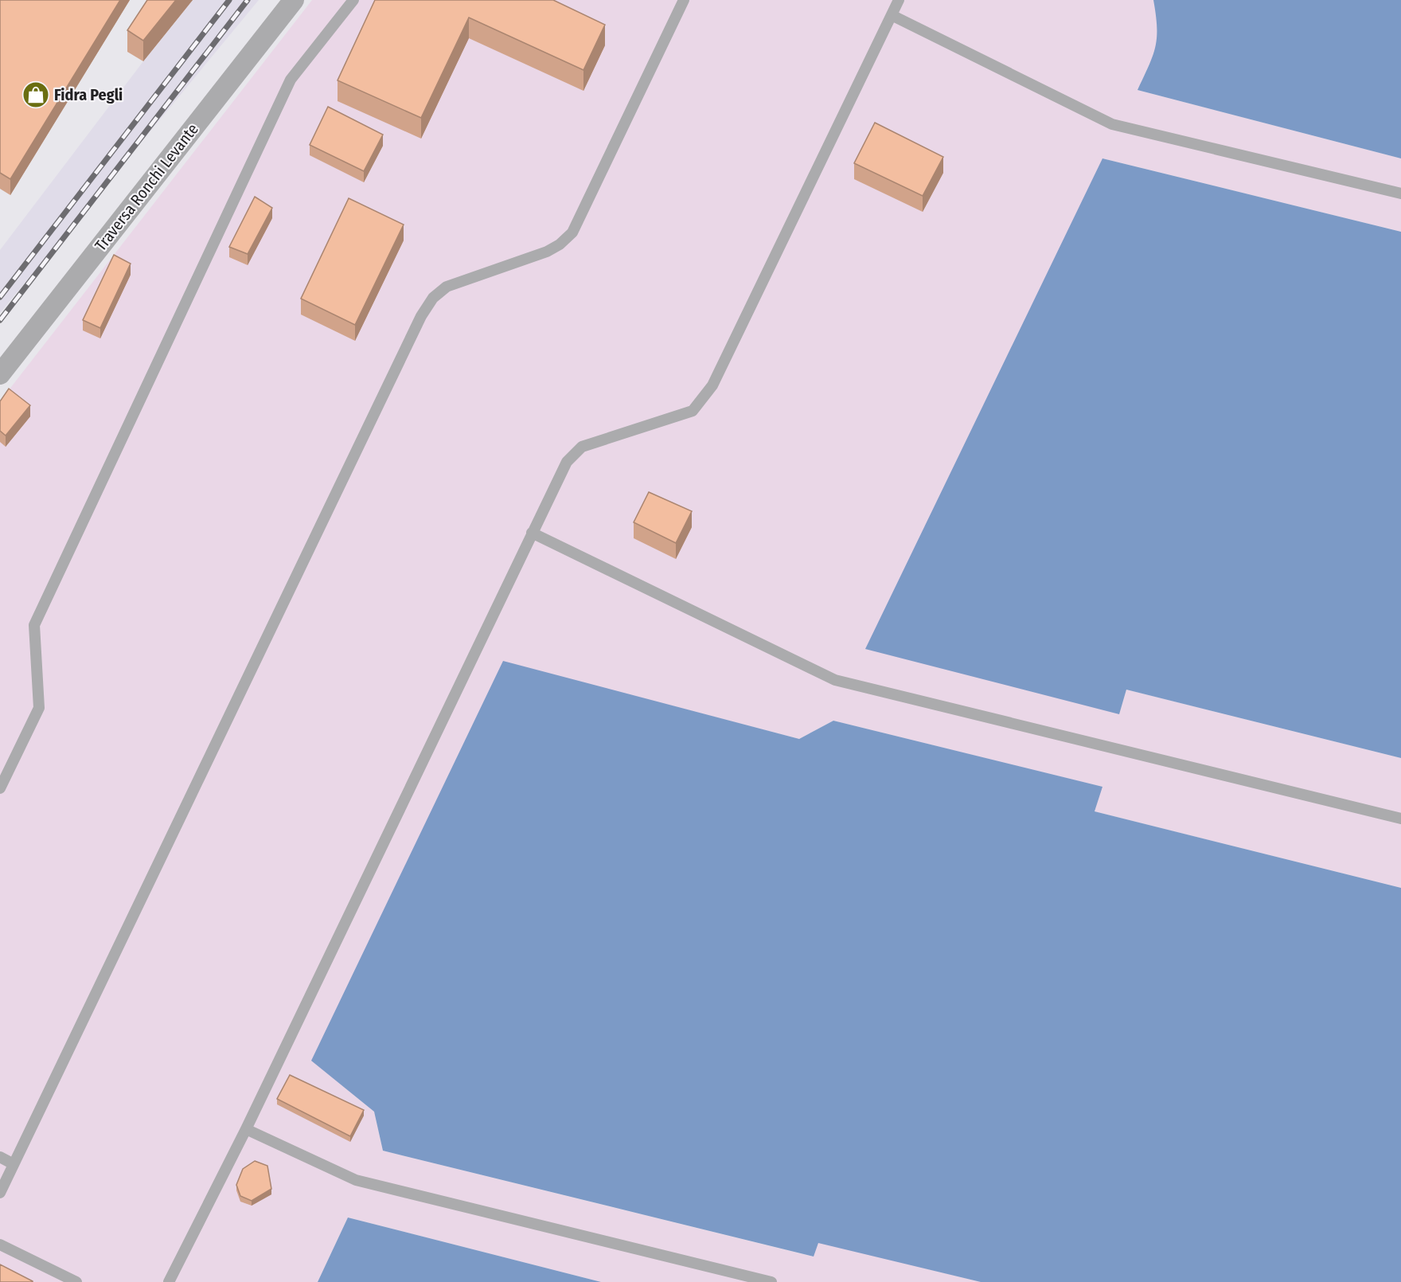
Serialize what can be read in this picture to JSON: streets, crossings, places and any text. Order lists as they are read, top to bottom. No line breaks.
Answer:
{"streets":{"street":["Traversa Ronchi Levante"]},"places":{"shop":["Fidra Pegli"]}}
